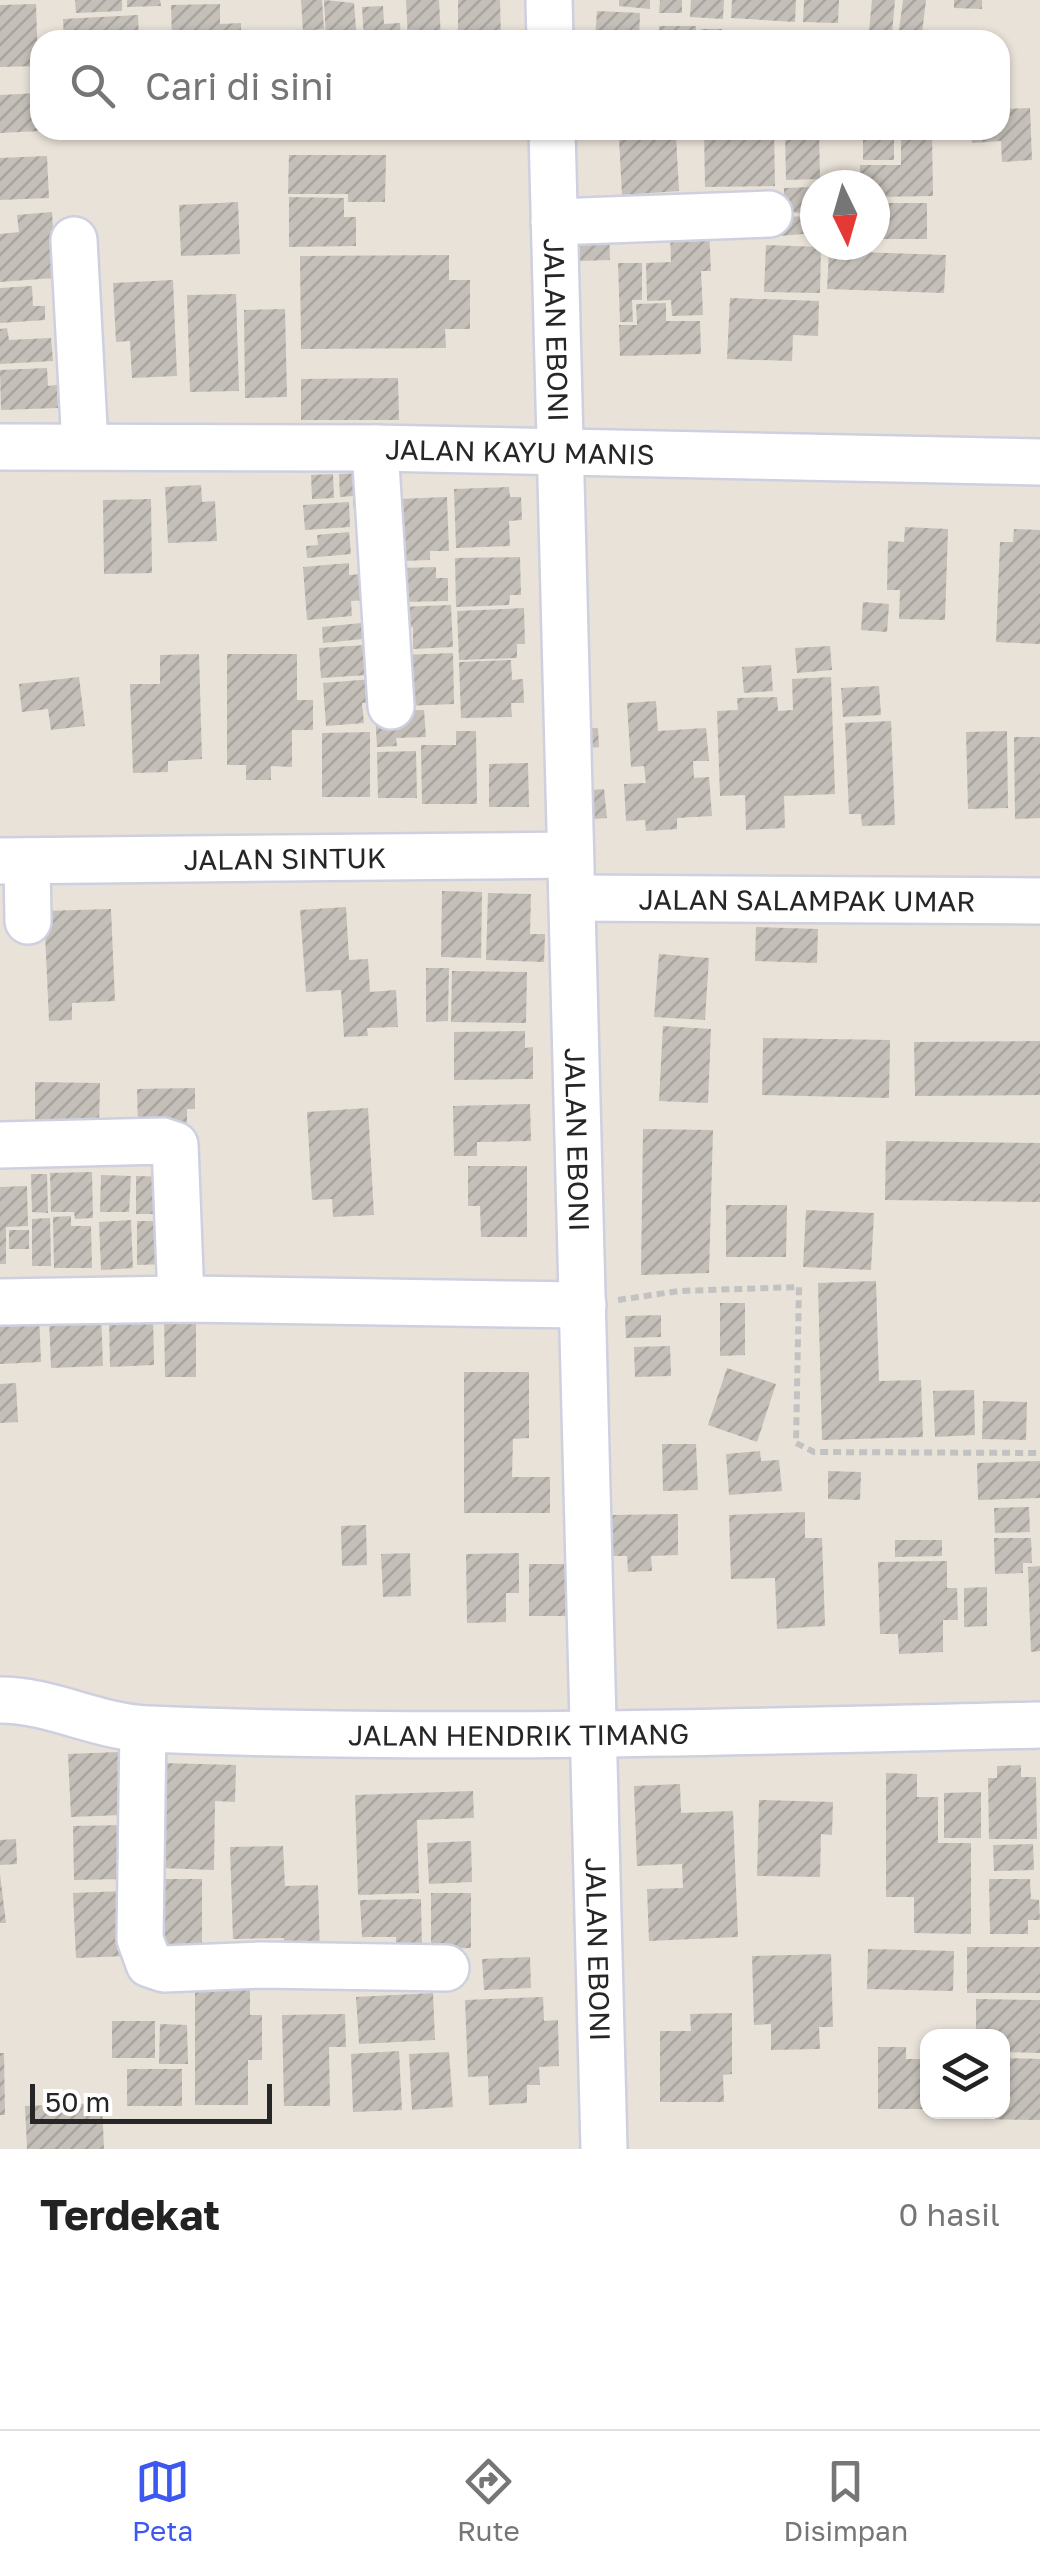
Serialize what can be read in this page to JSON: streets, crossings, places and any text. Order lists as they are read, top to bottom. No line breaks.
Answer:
{"streets":{"street":["JALAN EBONI","JALAN KAYU MANIS","JALAN SINTUK","JALAN SALAMPAK UMAR","JALAN HENDRIK TIMANG"]},"crossings":[["JALAN EBONI","JALAN KAYU MANIS"],["JALAN EBONI","JALAN SINTUK"],["JALAN EBONI","JALAN SALAMPAK UMAR"],["JALAN EBONI","JALAN HENDRIK TIMANG"],["JALAN SINTUK","JALAN SALAMPAK UMAR"]],"scale_bar":"50 m","north":"bottom","page":{"search":"Cari di sini","scale":"50 m","heading":["Terdekat","0 hasil"],"nav":["Peta","Rute","Disimpan"]}}
